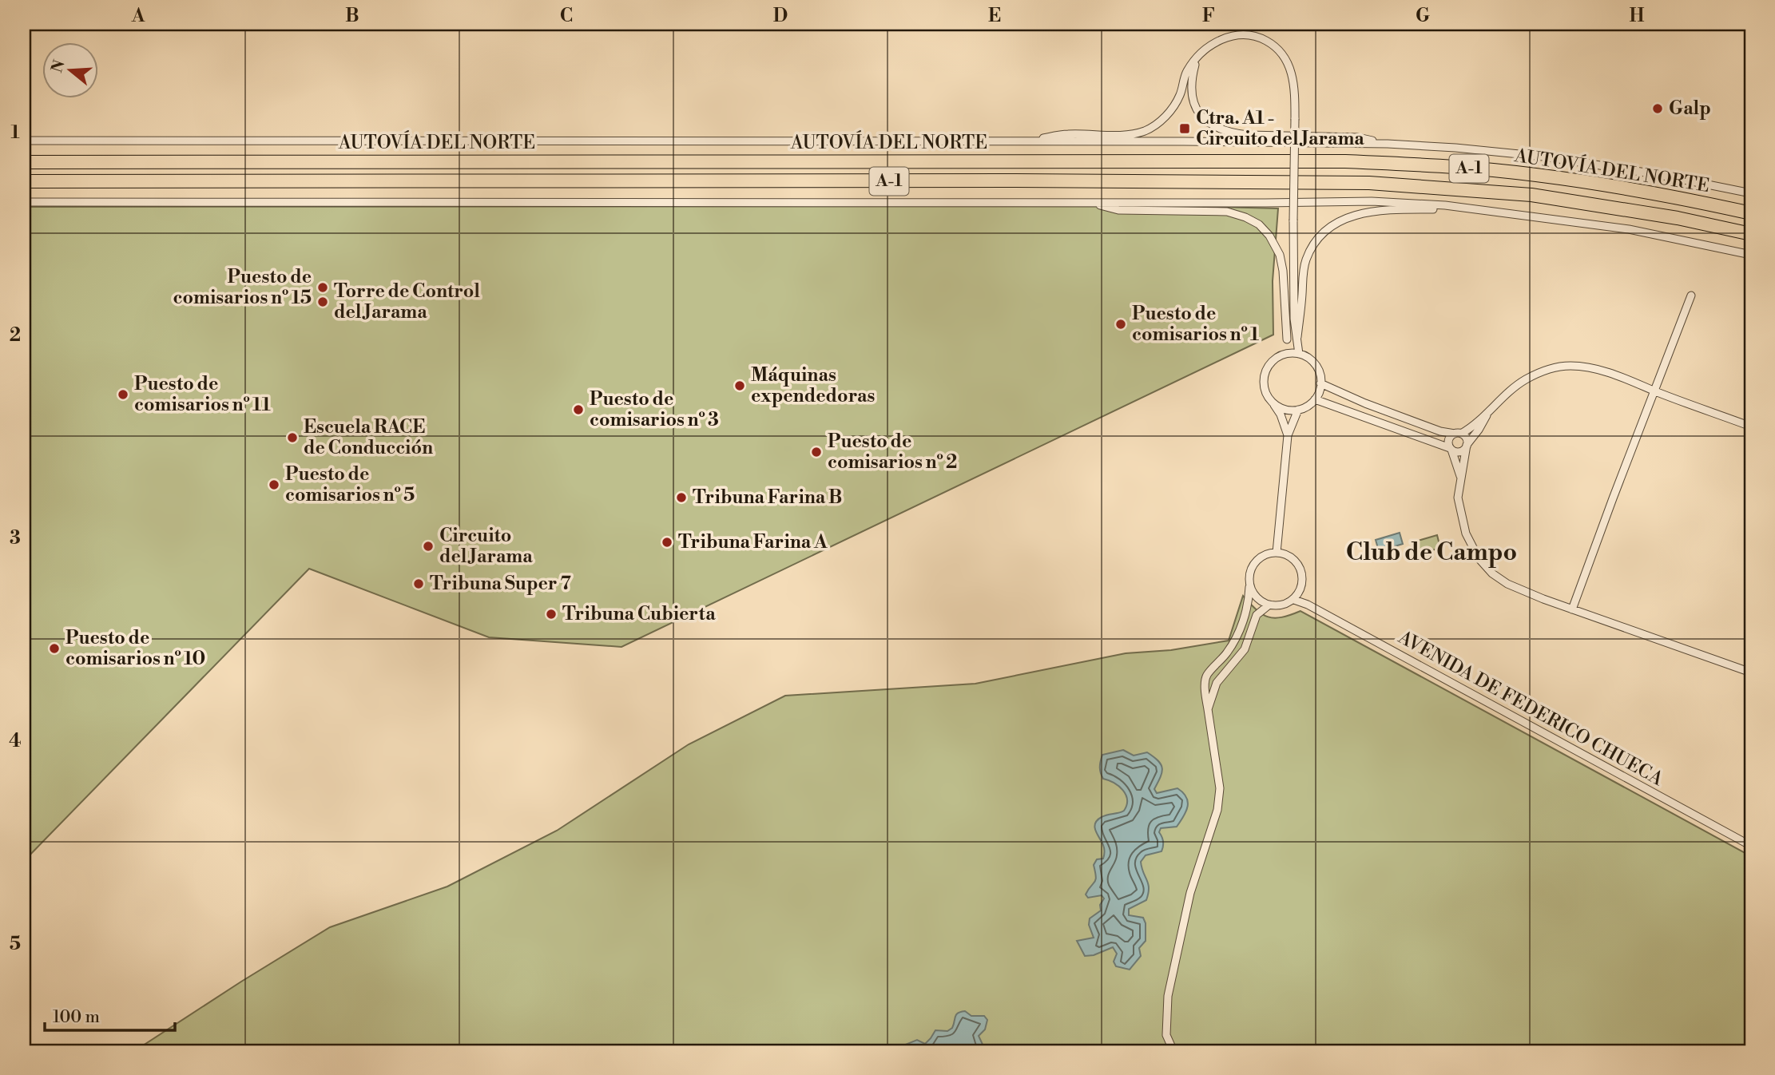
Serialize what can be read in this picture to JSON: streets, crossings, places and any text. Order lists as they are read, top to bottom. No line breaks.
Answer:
{"streets":{"highway":["AUTOVÍA DEL NORTE","A-1"],"street":["AVENIDA DE FEDERICO CHUECA"]},"districts":["Club de Campo"],"places":{"other":["Galp","Puesto de comisarios nº 15","Torre de Control del Jarama","Puesto de comisarios nº 1","Máquinas expendedoras","Puesto de comisarios nº 11","Puesto de comisarios nº 3","Escuela RACE de Conducción","Puesto de comisarios nº 2","Puesto de comisarios nº 5","Tribuna Farina B","Tribuna Farina A","Circuito del Jarama","Tribuna Super 7","Tribuna Cubierta","Puesto de comisarios nº 10"],"transit":["Ctra. A1 - Circuito del Jarama"]},"scale_bar":"100 m","north":"left","grid":{"columns":["A","B","C","D","E","F","G","H"],"rows":["1","2","3","4","5"]}}
